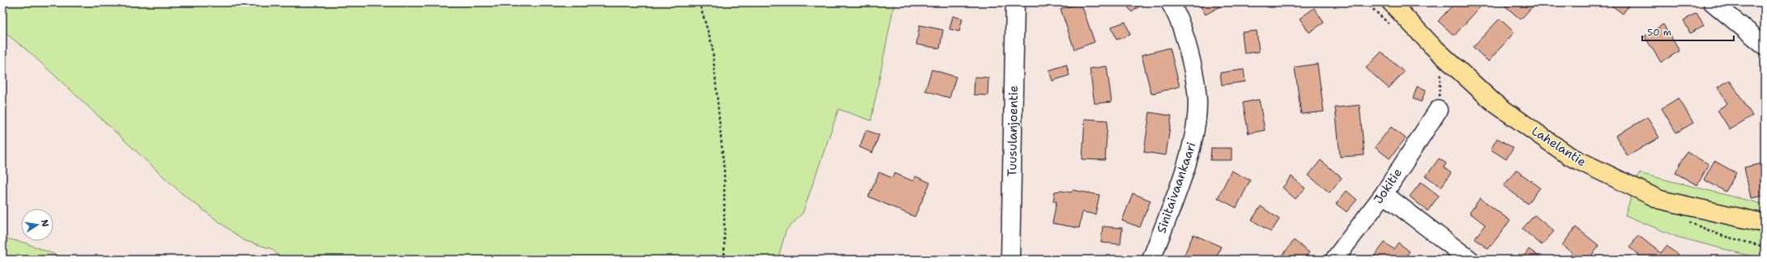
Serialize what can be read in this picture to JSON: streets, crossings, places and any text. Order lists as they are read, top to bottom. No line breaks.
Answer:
{"streets":{"main road":["Lahelantie"],"street":["Tuusulanjoentie","Jokitie","Sinitaivaankaari"]},"scale_bar":"50 m","north":"right"}
